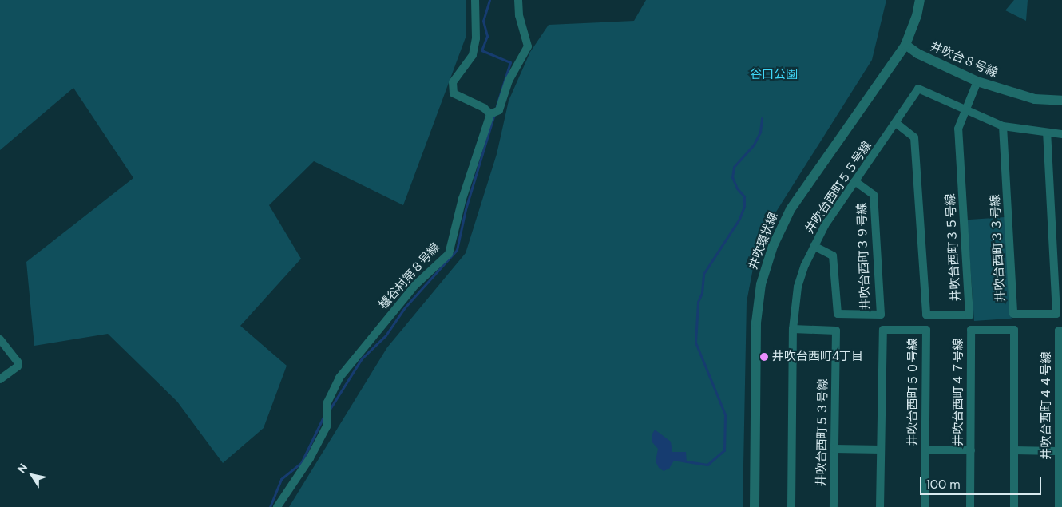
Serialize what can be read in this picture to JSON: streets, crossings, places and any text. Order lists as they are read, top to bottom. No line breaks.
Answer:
{"streets":{"street":["井吹台８号線","井吹台西町５５号線","井吹環状線","井吹台西町３５号線","井吹台西町３３号線","井吹台西町３９号線","櫨谷村第８号線","井吹台西町５０号線","井吹台西町４７号線","井吹台西町４４号線","井吹台西町５３号線"]},"crossings":[["井吹台８号線","井吹環状線"],["井吹台８号線","井吹台西町３５号線"],["井吹台西町５５号線","井吹台西町３５号線"],["井吹台西町５５号線","井吹台西町３３号線"],["井吹台西町５５号線","井吹台西町３９号線"],["井吹台西町５５号線","井吹台西町５３号線"]],"parks":["谷口公園"],"places":["井吹台西町4丁目"],"scale_bar":"100 m","north":"top left"}
